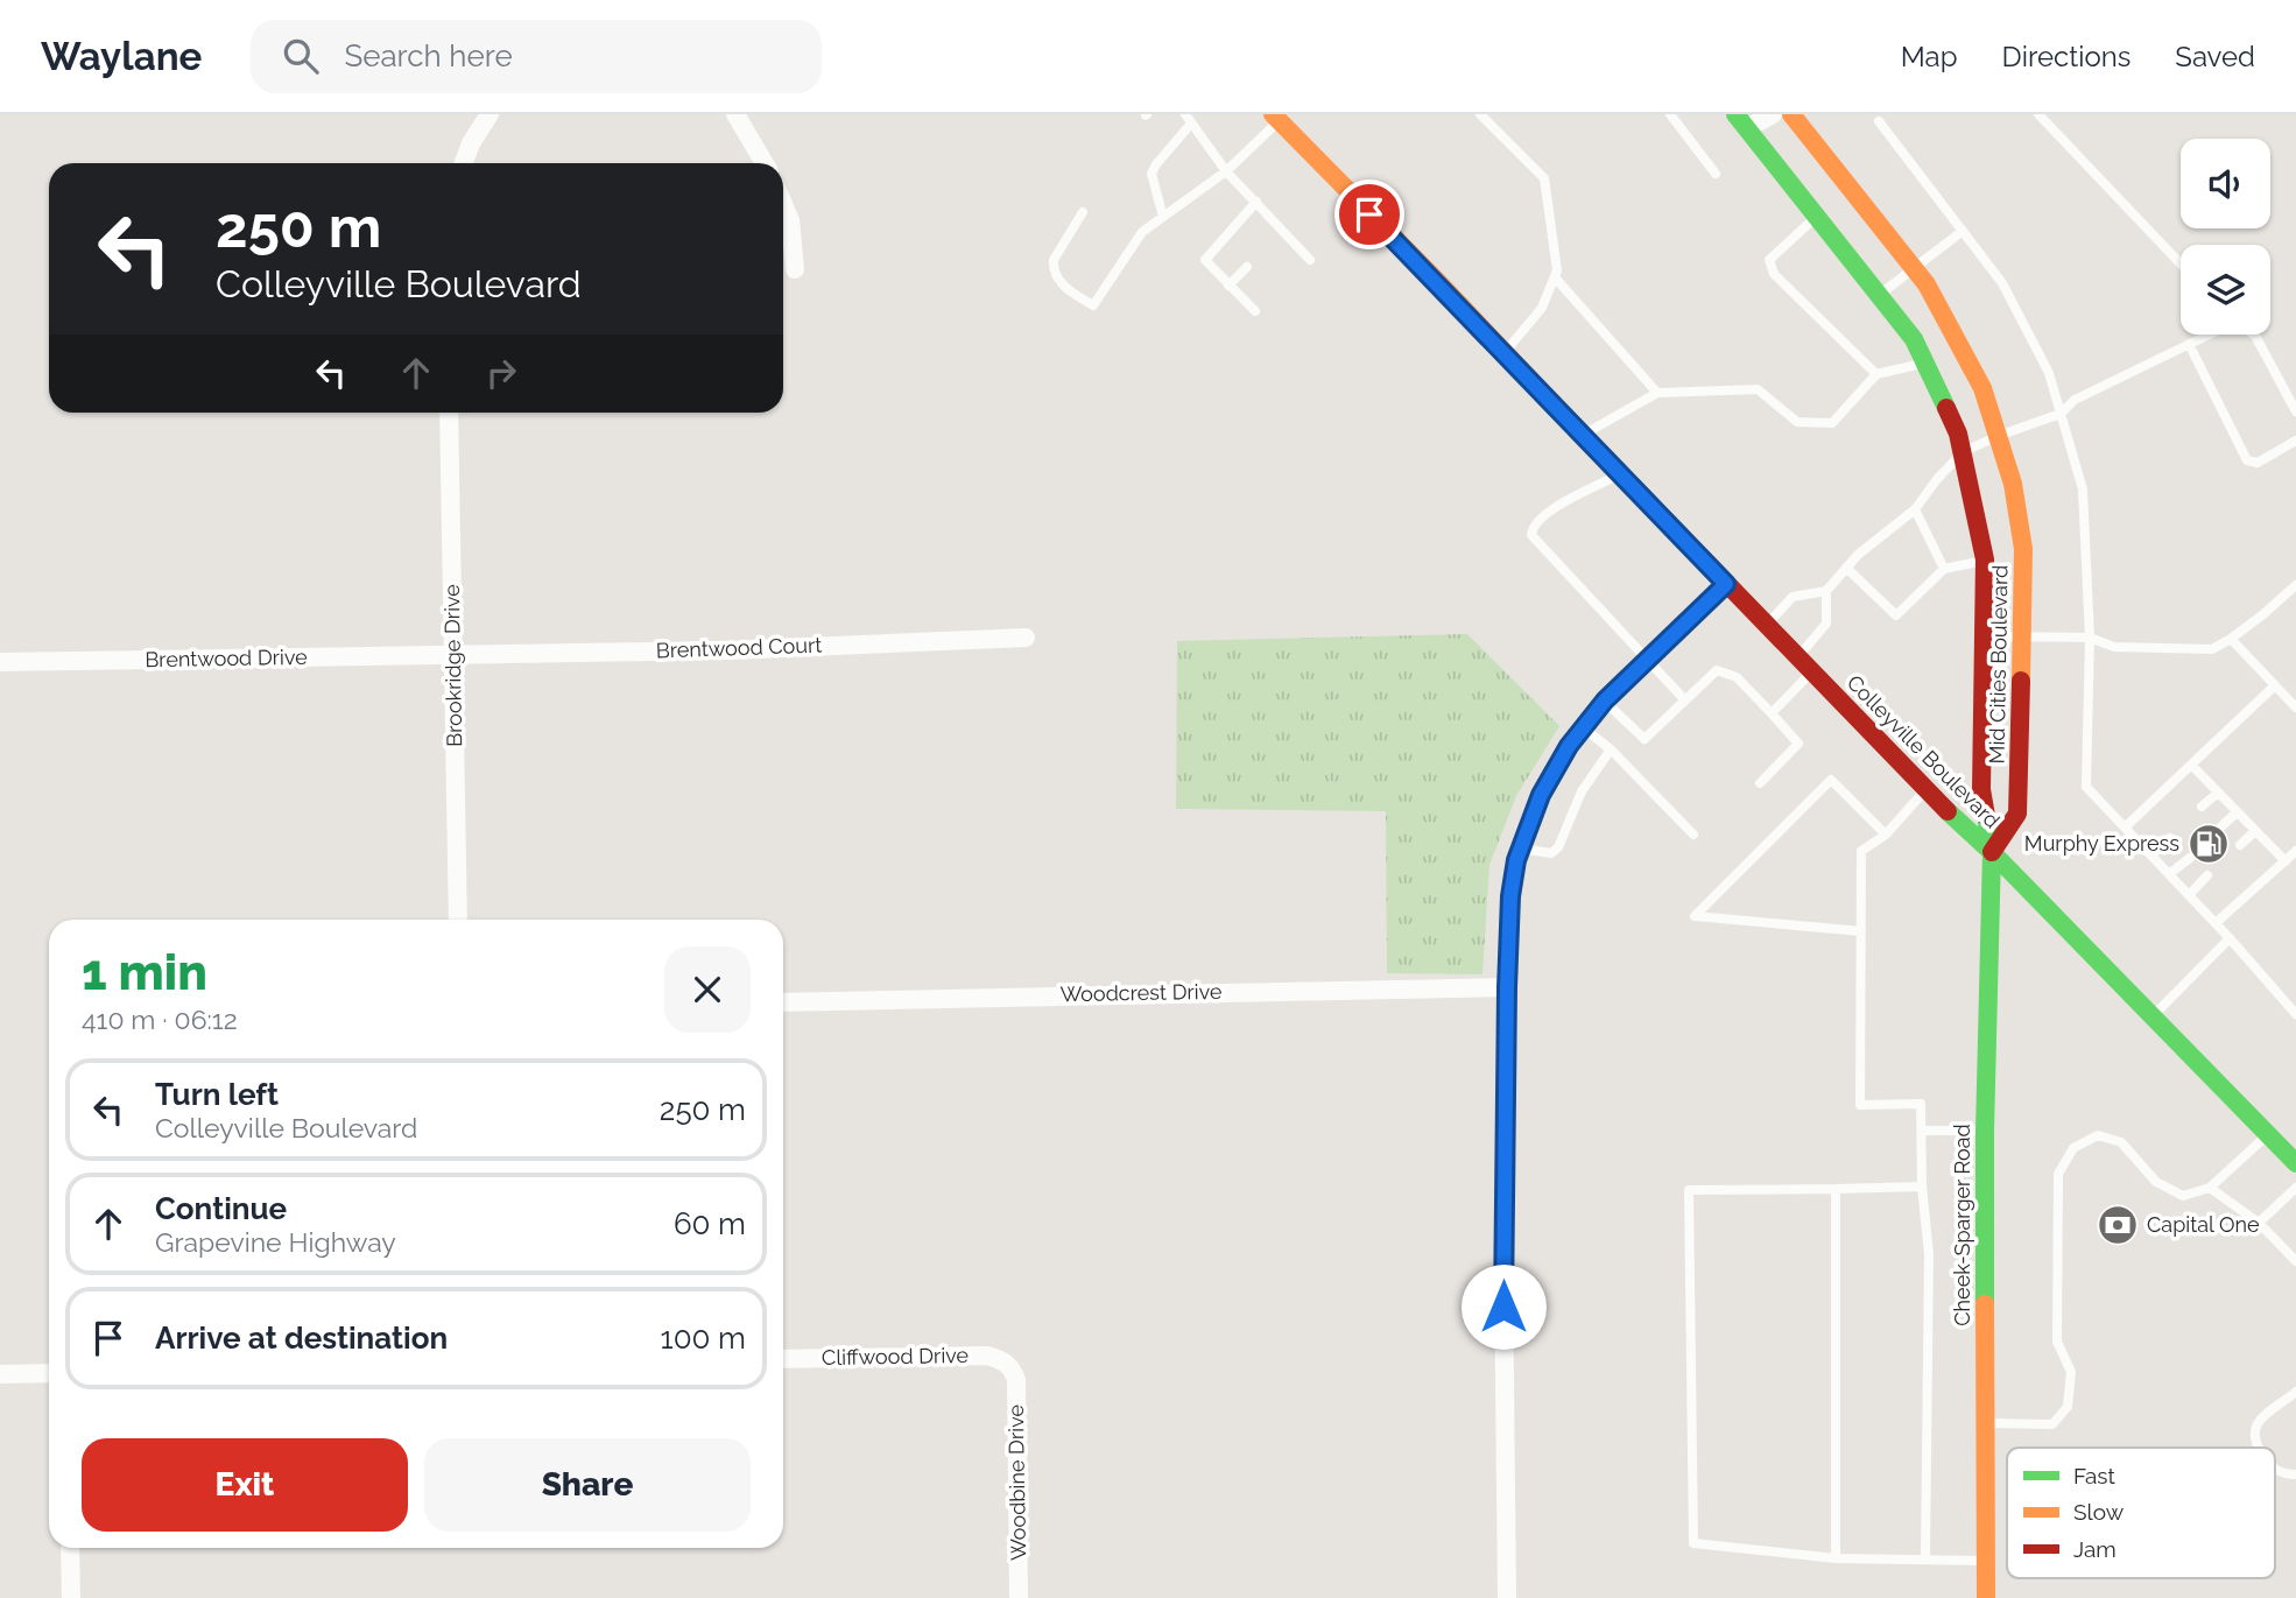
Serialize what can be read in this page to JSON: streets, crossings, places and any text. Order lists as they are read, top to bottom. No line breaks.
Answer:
{"streets":{"main road":["Mid Cities Boulevard","Colleyville Boulevard","Cheek-Sparger Road"],"street":["Brentwood Court","Brentwood Drive","Brookridge Drive","Woodcrest Drive","Cliffwood Drive","Woodbine Drive"]},"crossings":[["Brentwood Court","Brentwood Drive"],["Brentwood Court","Brookridge Drive"],["Brentwood Drive","Brookridge Drive"],["Mid Cities Boulevard","Colleyville Boulevard"],["Mid Cities Boulevard","Cheek-Sparger Road"],["Colleyville Boulevard","Cheek-Sparger Road"],["Cliffwood Drive","Woodbine Drive"]],"places":{"fuel station":["Murphy Express"],"bank":["Capital One"]},"legend":["Fast","Slow","Jam"],"page":{"header":"Waylane","search":"Search here","nav":["Map","Directions","Saved"],"turn":["250 m","Colleyville Boulevard"],"heading":["1 min","410 m · 06:12"],"list":[{"name":"Turn left","note":"Colleyville Boulevard","value":"250 m"},{"name":"Continue","note":"Grapevine Highway","value":"60 m"},{"name":"Arrive at destination","value":"100 m"}],"buttons":["Exit","Share"]}}
